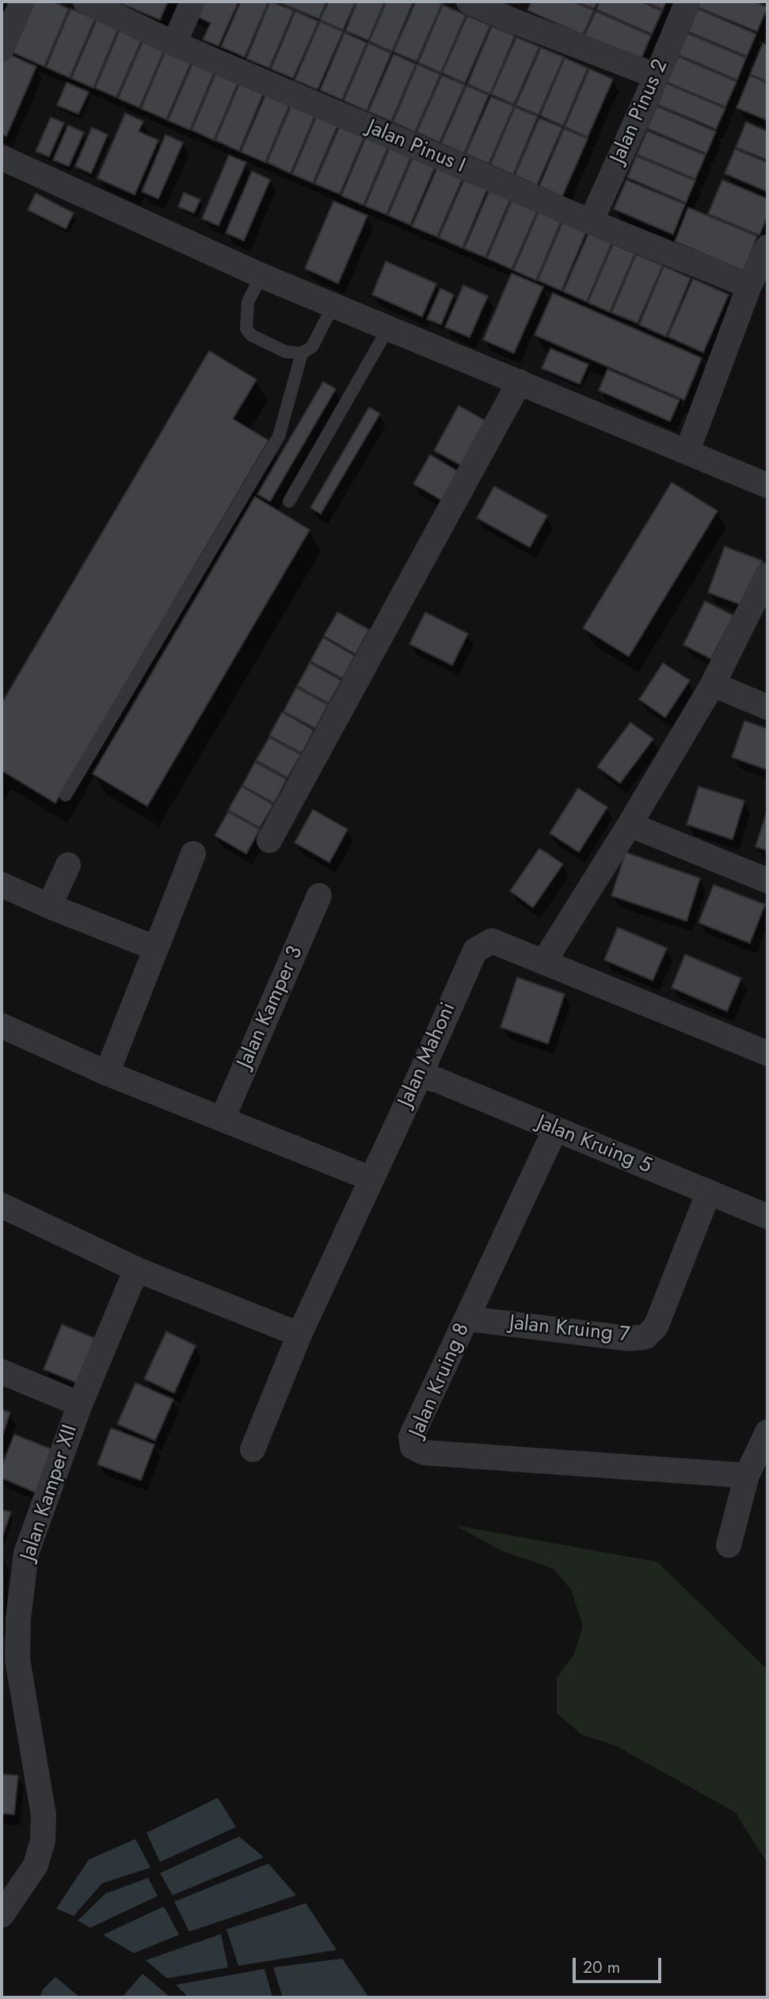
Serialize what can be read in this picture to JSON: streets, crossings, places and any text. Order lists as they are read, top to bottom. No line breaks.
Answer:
{"streets":{"street":["Jalan Pinus 2","Jalan Pinus I","Jalan Kamper 3","Jalan Mahoni","Jalan Kruing 5","Jalan Kruing 7","Jalan Kruing 8","Jalan Kamper XII"]},"crossings":[["Jalan Pinus 2","Jalan Pinus I"],["Jalan Mahoni","Jalan Kruing 5"],["Jalan Kruing 5","Jalan Kruing 7"],["Jalan Kruing 5","Jalan Kruing 8"],["Jalan Kruing 7","Jalan Kruing 8"]],"scale_bar":"20 m"}
